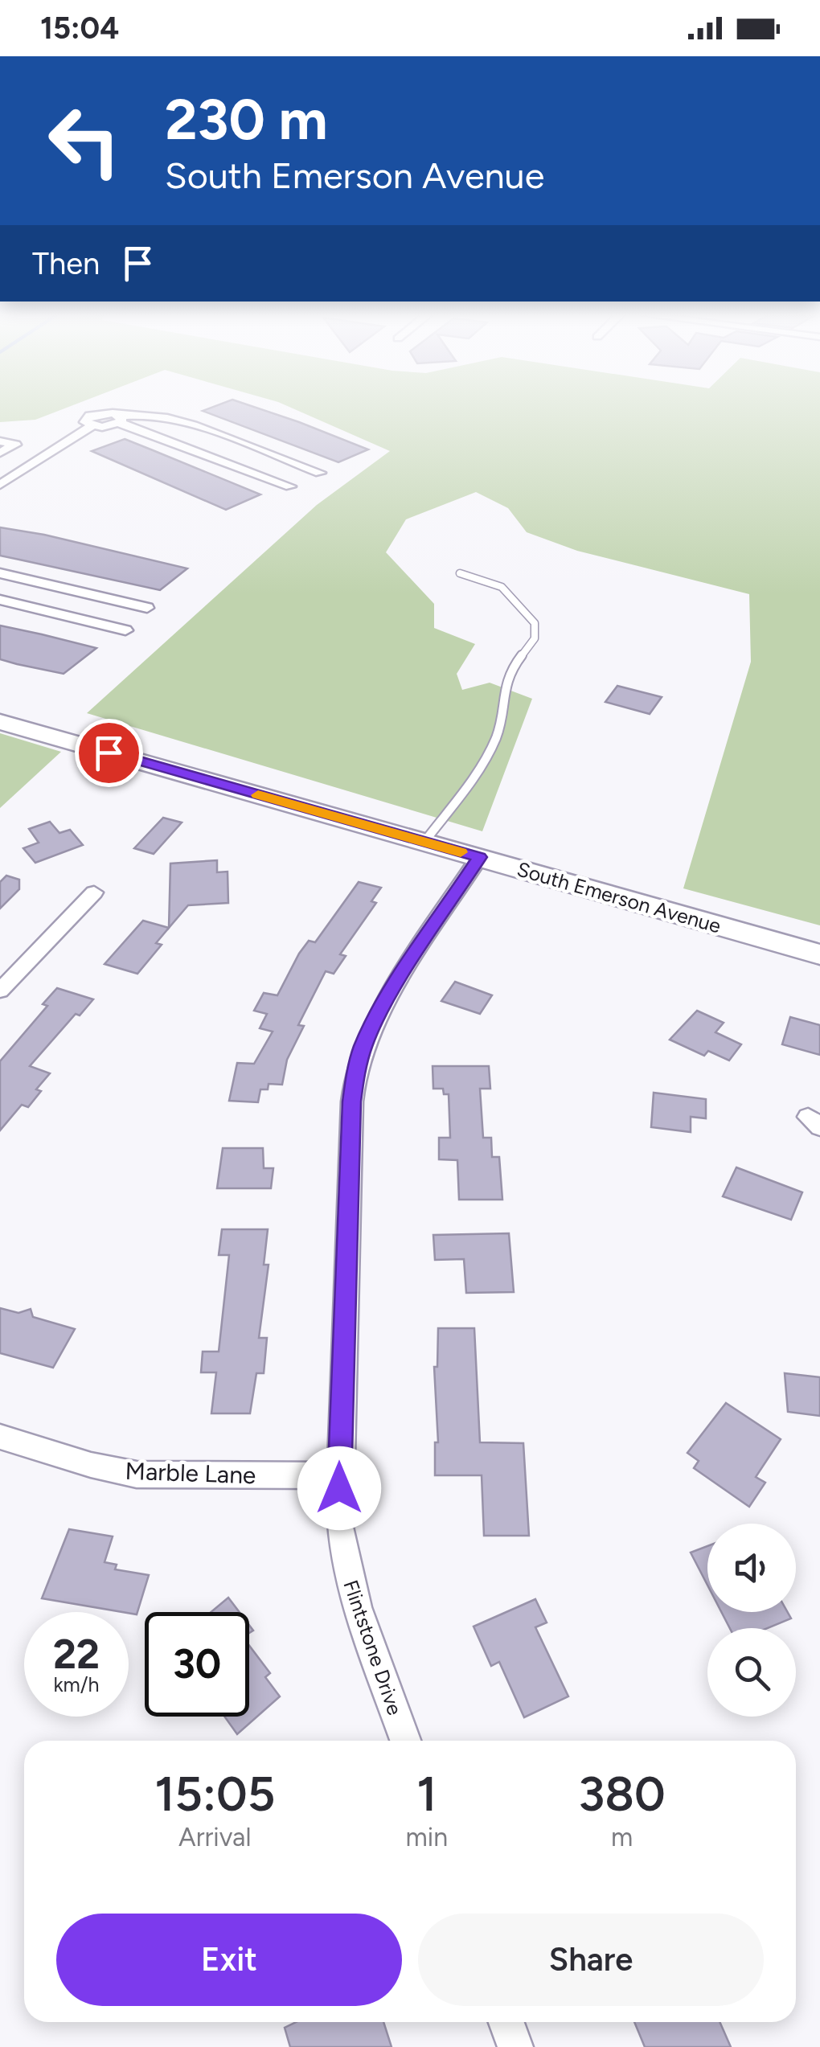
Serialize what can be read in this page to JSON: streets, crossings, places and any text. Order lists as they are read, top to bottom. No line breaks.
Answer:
{"streets":{"main road":["South Emerson Avenue"],"street":["Marble Lane","Flintstone Drive"]},"crossings":[["South Emerson Avenue","Flintstone Drive"],["Marble Lane","Flintstone Drive"]],"page":{"status":"15:04","turn":["230 m","South Emerson Avenue"],"then":"Then","speed":"22 km/h","limit":"30","eta":["15:05","Arrival","1","min","380","m"],"buttons":["Exit","Share"]}}
